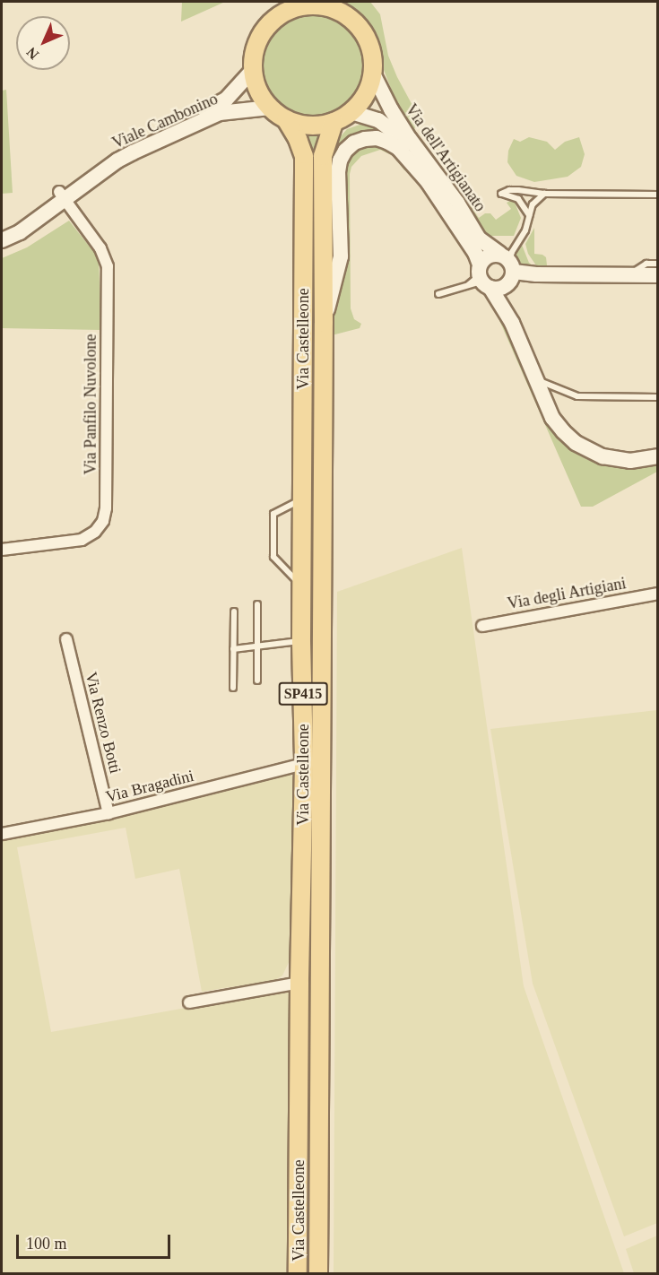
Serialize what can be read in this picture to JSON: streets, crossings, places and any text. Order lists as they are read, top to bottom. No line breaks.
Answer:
{"streets":{"main road":["Via Castelleone","SP415"],"street":["Viale Cambonino","Via dell'Artigianato","Via Panfilo Nuvolone","Via degli Artigiani","Via Renzo Botti","Via Bragadini"]},"crossings":[["Viale Cambonino","Via dell'Artigianato"],["Viale Cambonino","Via Castelleone"],["Viale Cambonino","Via Panfilo Nuvolone"],["Viale Cambonino","SP415"],["Via dell'Artigianato","Via Castelleone"],["Via dell'Artigianato","SP415"],["Via Castelleone","SP415"],["Via Castelleone","Via Bragadini"],["Via Renzo Botti","Via Bragadini"]],"scale_bar":"100 m","north":"bottom left"}
